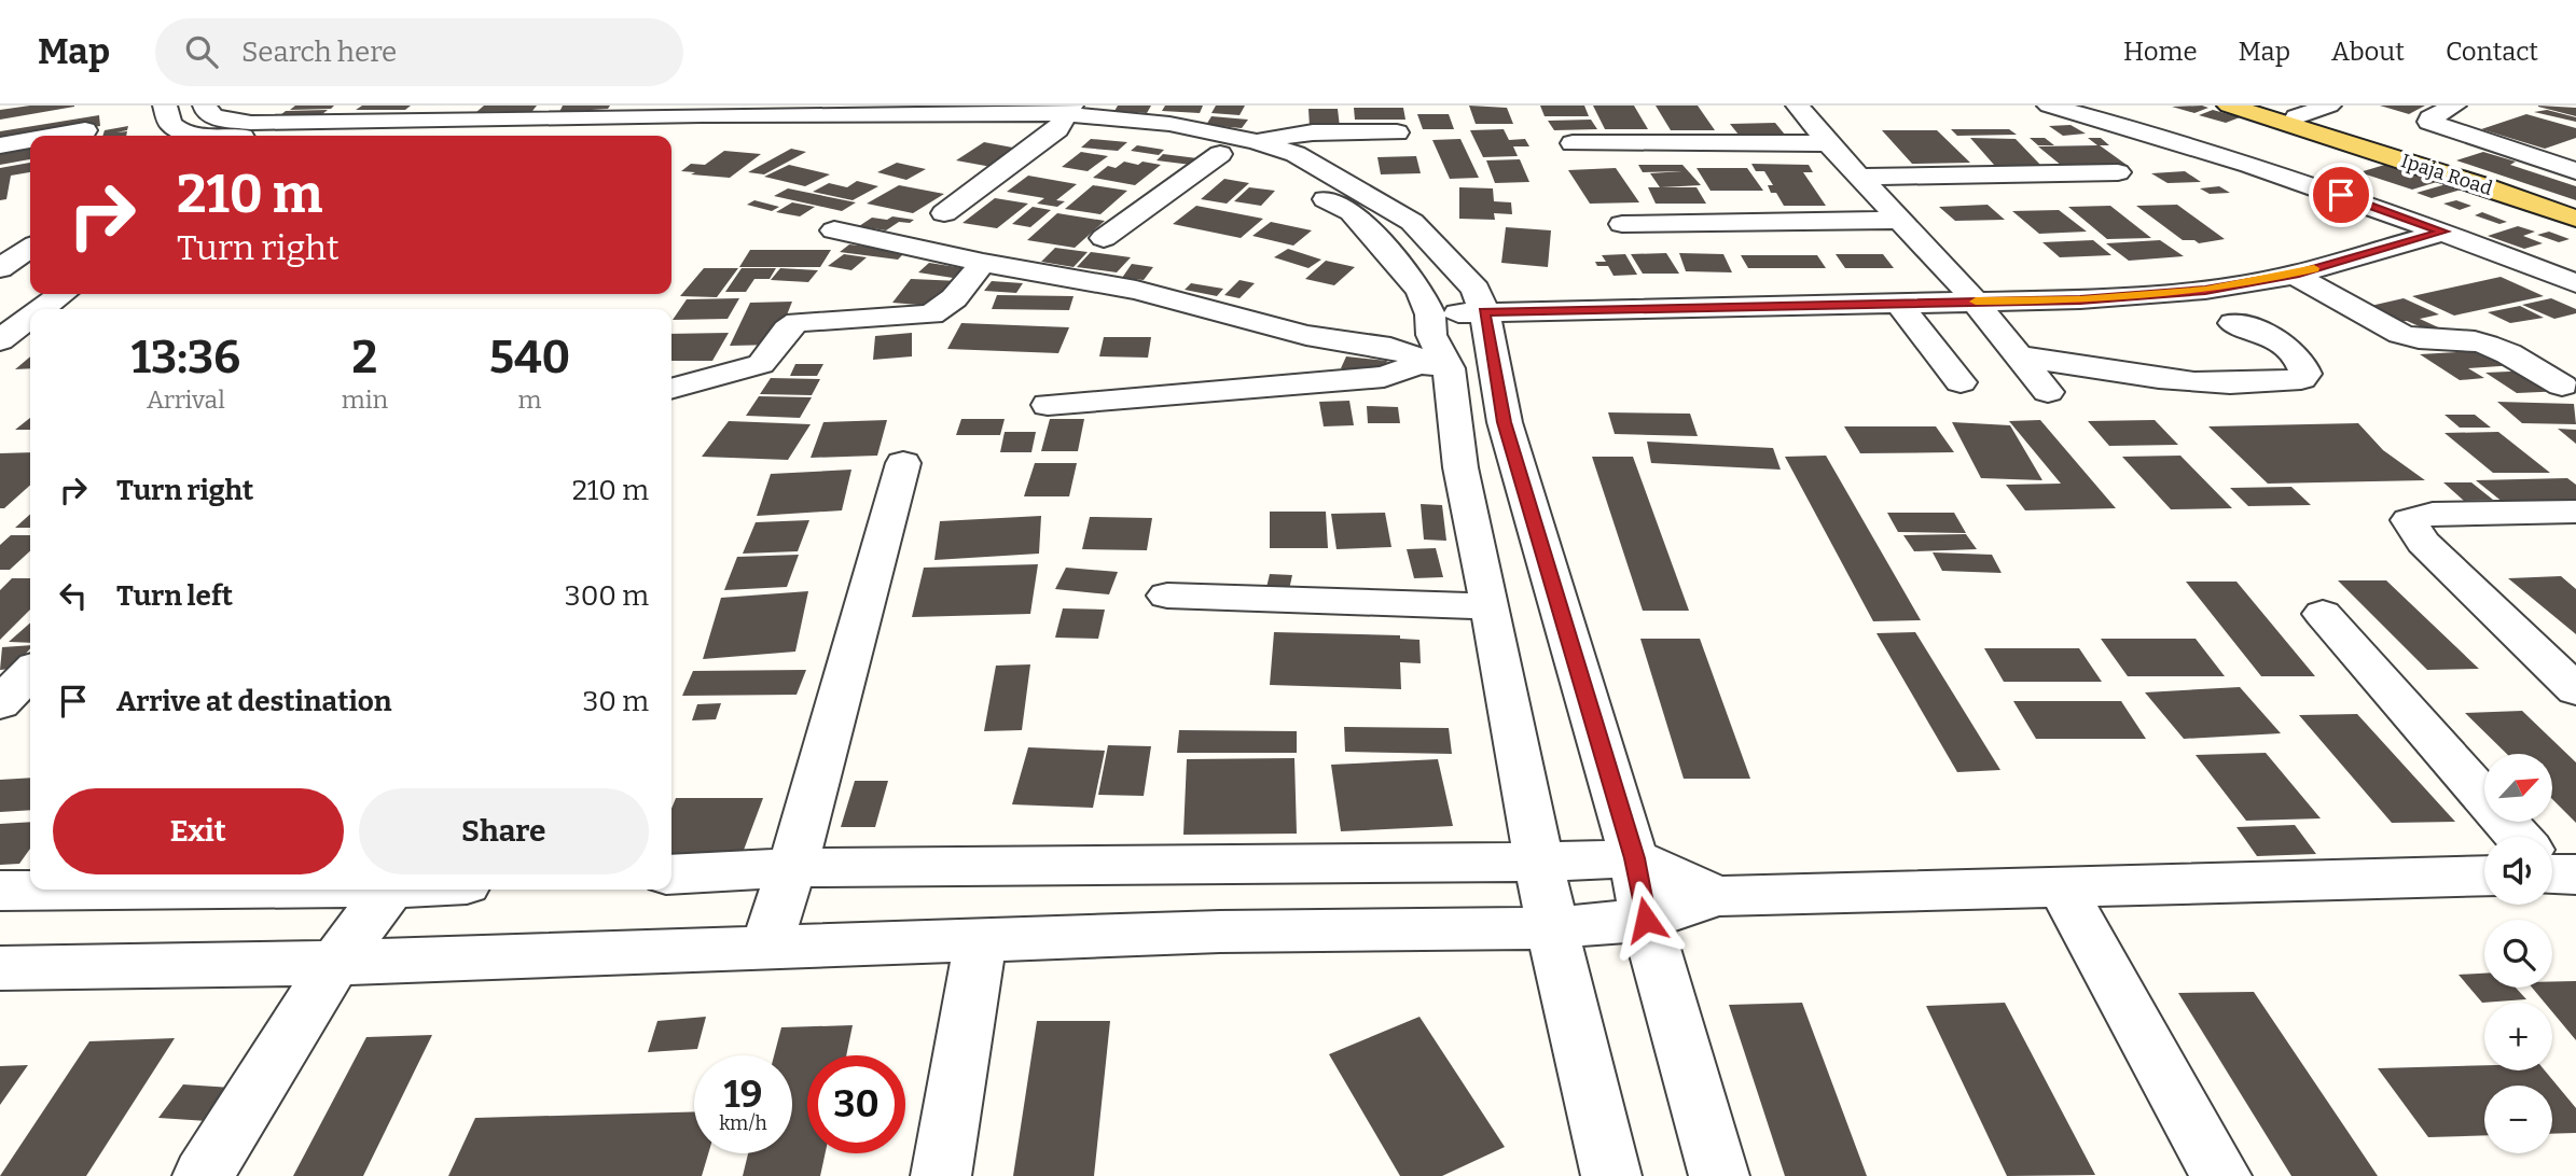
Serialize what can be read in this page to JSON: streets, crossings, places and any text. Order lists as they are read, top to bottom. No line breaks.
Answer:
{"streets":{"main road":["Ipaja Road"]},"north":"top right","page":{"header":"Map","search":"Search here","nav":["Home","Map","About","Contact"],"turn":["210 m","Turn right"],"eta":["13:36","Arrival","2","min","540","m"],"list":[{"name":"Turn right","value":"210 m"},{"name":"Turn left","value":"300 m"},{"name":"Arrive at destination","value":"30 m"}],"map_buttons":["+","−"],"buttons":["Exit","Share"],"speed":"19 km/h","limit":"30"}}
